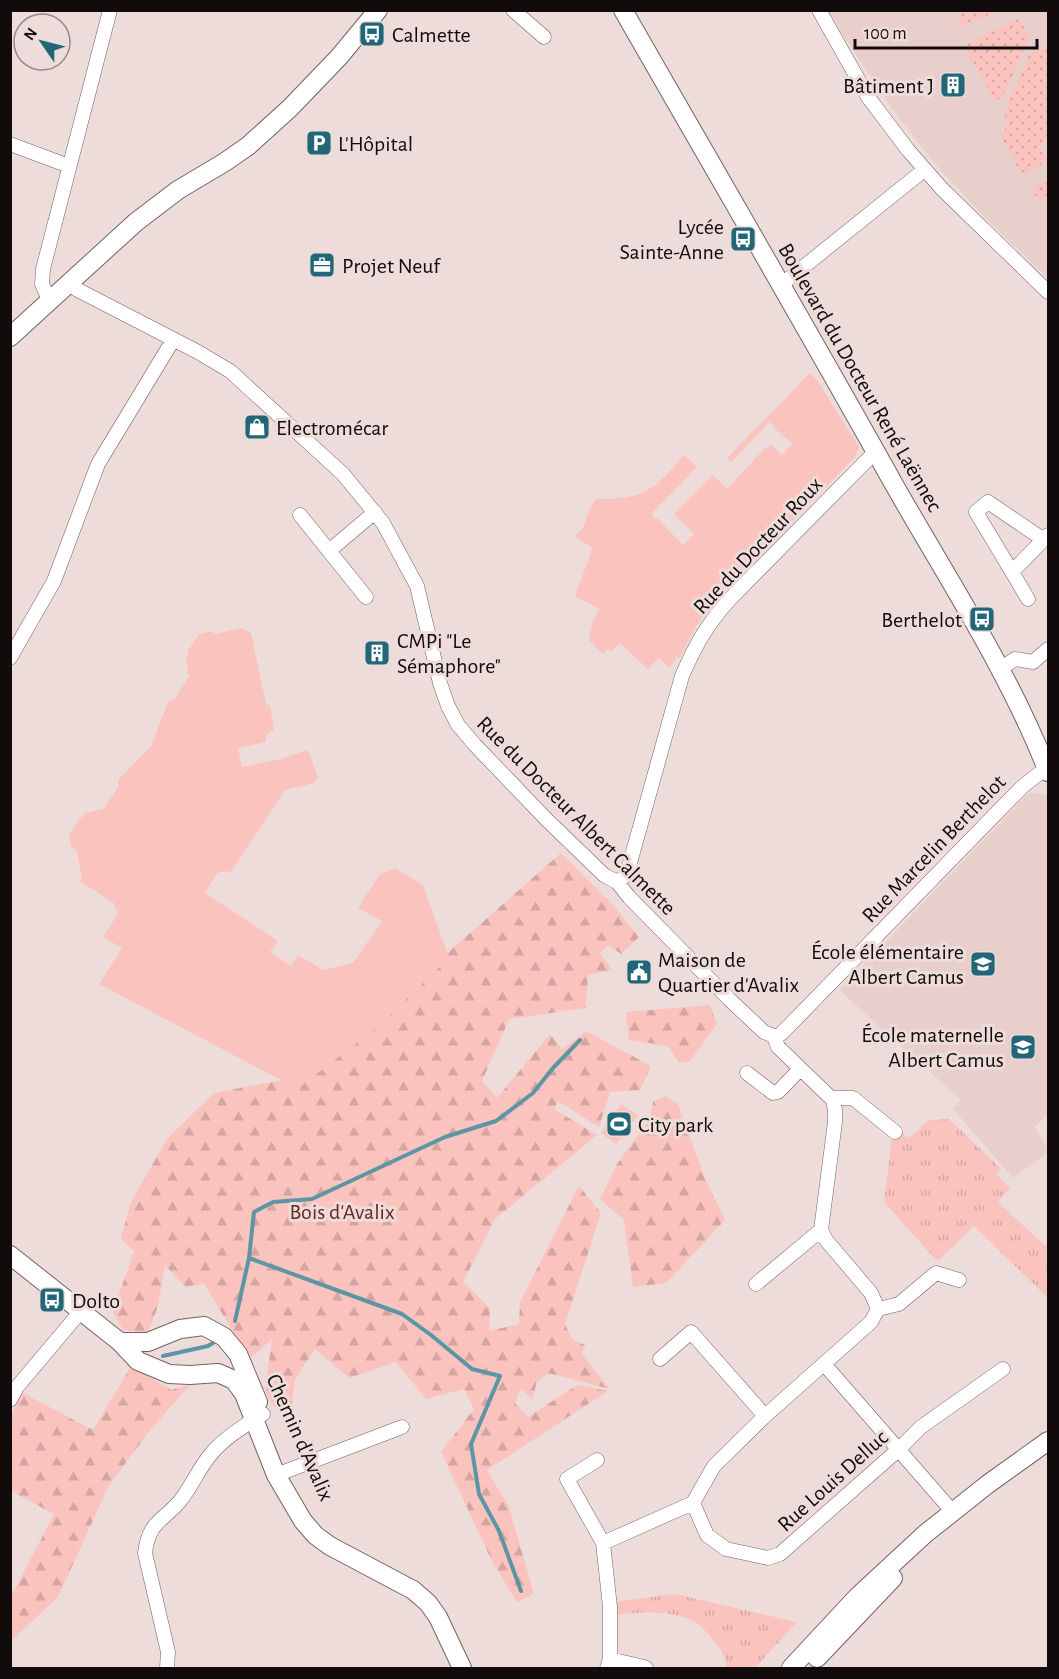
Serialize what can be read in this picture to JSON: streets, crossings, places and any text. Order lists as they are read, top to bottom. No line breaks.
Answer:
{"streets":{"street":["Boulevard du Docteur René Laënnec","Rue du Docteur Roux","Rue du Docteur Albert Calmette","Rue Marcelin Berthelot","Chemin d'Avalix","Rue Louis Delluc"]},"crossings":[["Boulevard du Docteur René Laënnec","Rue du Docteur Roux"],["Boulevard du Docteur René Laënnec","Rue Marcelin Berthelot"],["Rue du Docteur Roux","Rue du Docteur Albert Calmette"],["Rue du Docteur Albert Calmette","Rue Marcelin Berthelot"]],"parks":["Bois d'Avalix"],"places":{"bus stop":["Calmette","Lycée Sainte-Anne","Berthelot","Dolto"],"building":["Bâtiment J","CMPi \"Le Sémaphore\""],"parking":["L'Hôpital"],"office":["Projet Neuf"],"shop":["Electromécar"],"school or university":["École élémentaire Albert Camus","École maternelle Albert Camus"],"public building":["Maison de Quartier d'Avalix"],"sports":["City park"]},"scale_bar":"100 m","north":"top left"}
